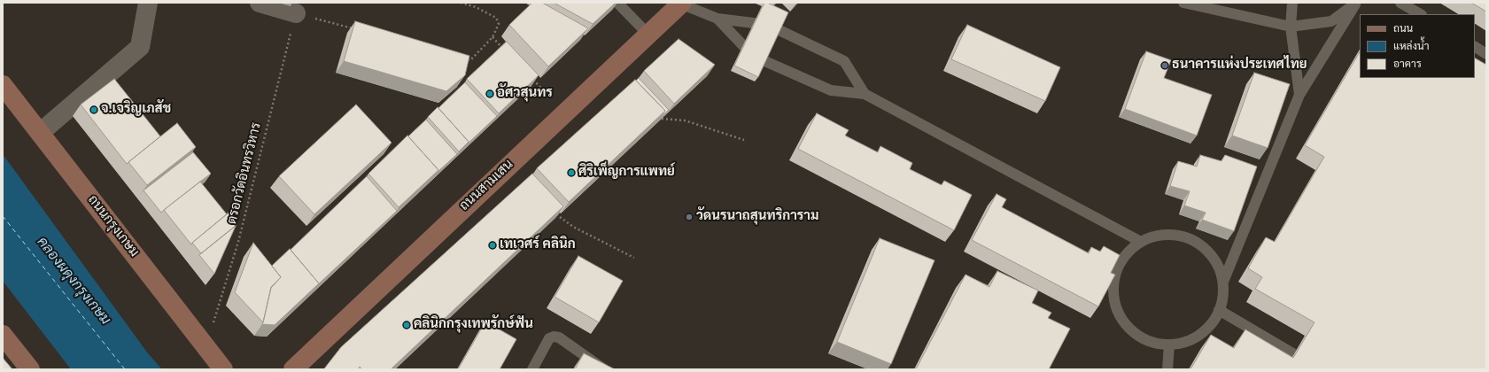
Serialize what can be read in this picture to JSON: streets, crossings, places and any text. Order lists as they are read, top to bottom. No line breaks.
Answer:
{"streets":{"main road":["ถนนสามเสน","ถนนกรุงเกษม"],"path":["ตรอกวัดอินทรวิหาร"]},"crossings":[["ตรอกวัดอินทรวิหาร","ถนนกรุงเกษม"]],"water":["คลองผดุงกรุงเกษม"],"places":["ธนาคารแห่งประเทศไทย","อัศวสุนทร","จ.เจริญเภสัช","ศิริเพ็ญการแพทย์","วัดนรนาถสุนทริการาม","เทเวศร์ คลินิก","คลินิกกรุงเทพรักษ์ฟัน"],"legend":["ถนน","แหล่งน้ำ","อาคาร"]}
